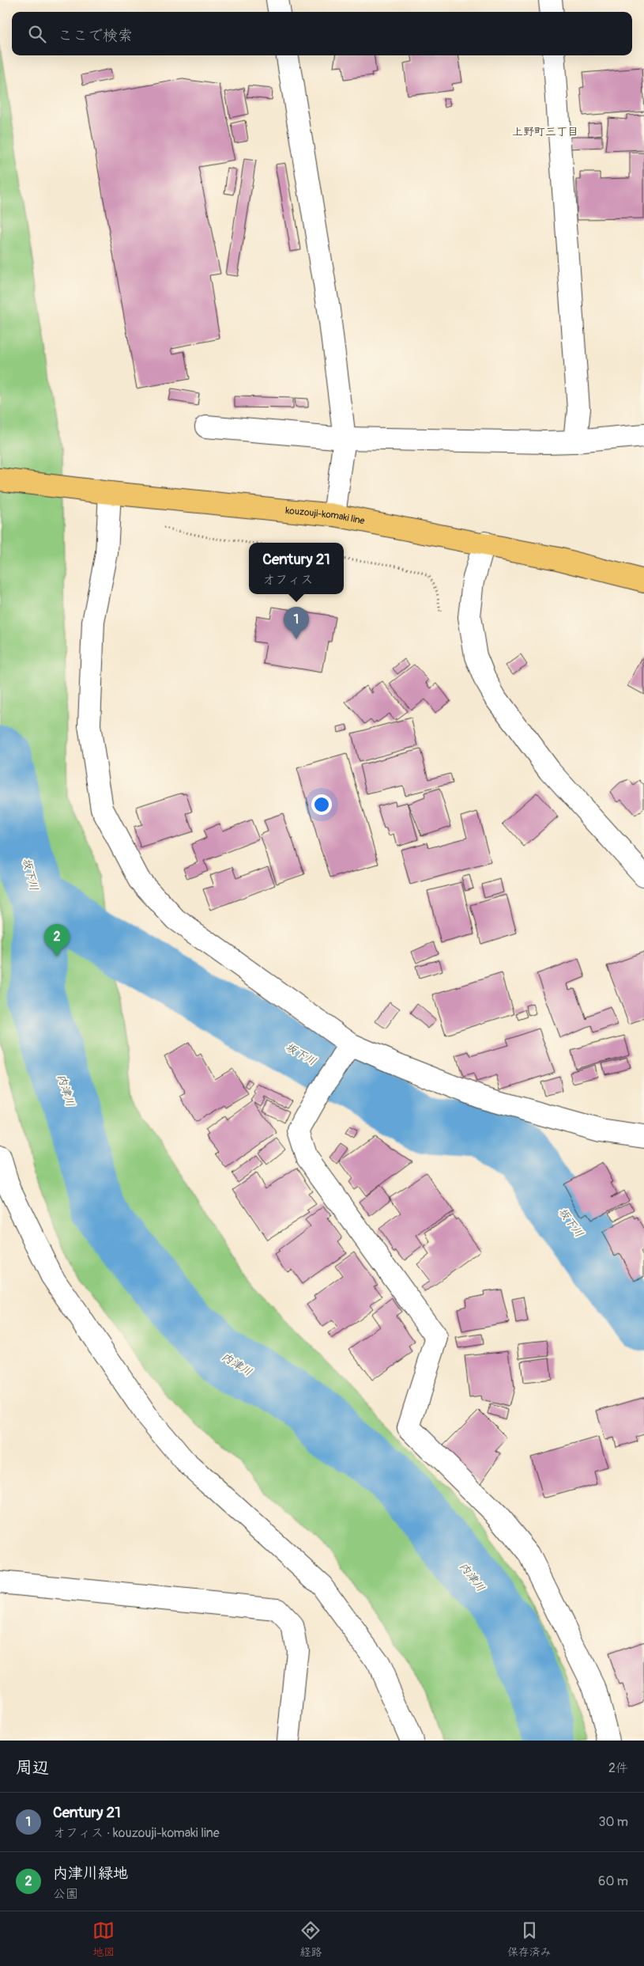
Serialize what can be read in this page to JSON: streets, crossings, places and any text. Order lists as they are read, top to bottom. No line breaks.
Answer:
{"streets":{"main road":["kouzouji-komaki line"]},"districts":["上野町三丁目"],"water":["坂下川","内津川"],"page":{"search":"ここで検索","popup":["Century 21","オフィス"],"pins":["1","2"],"heading":["周辺","2件"],"list":[{"mark":"1","name":"Century 21","note":"オフィス · kouzouji-komaki line","value":"30 m"},{"mark":"2","name":"内津川緑地","note":"公園","value":"60 m"}],"nav":["地図","経路","保存済み"]}}
